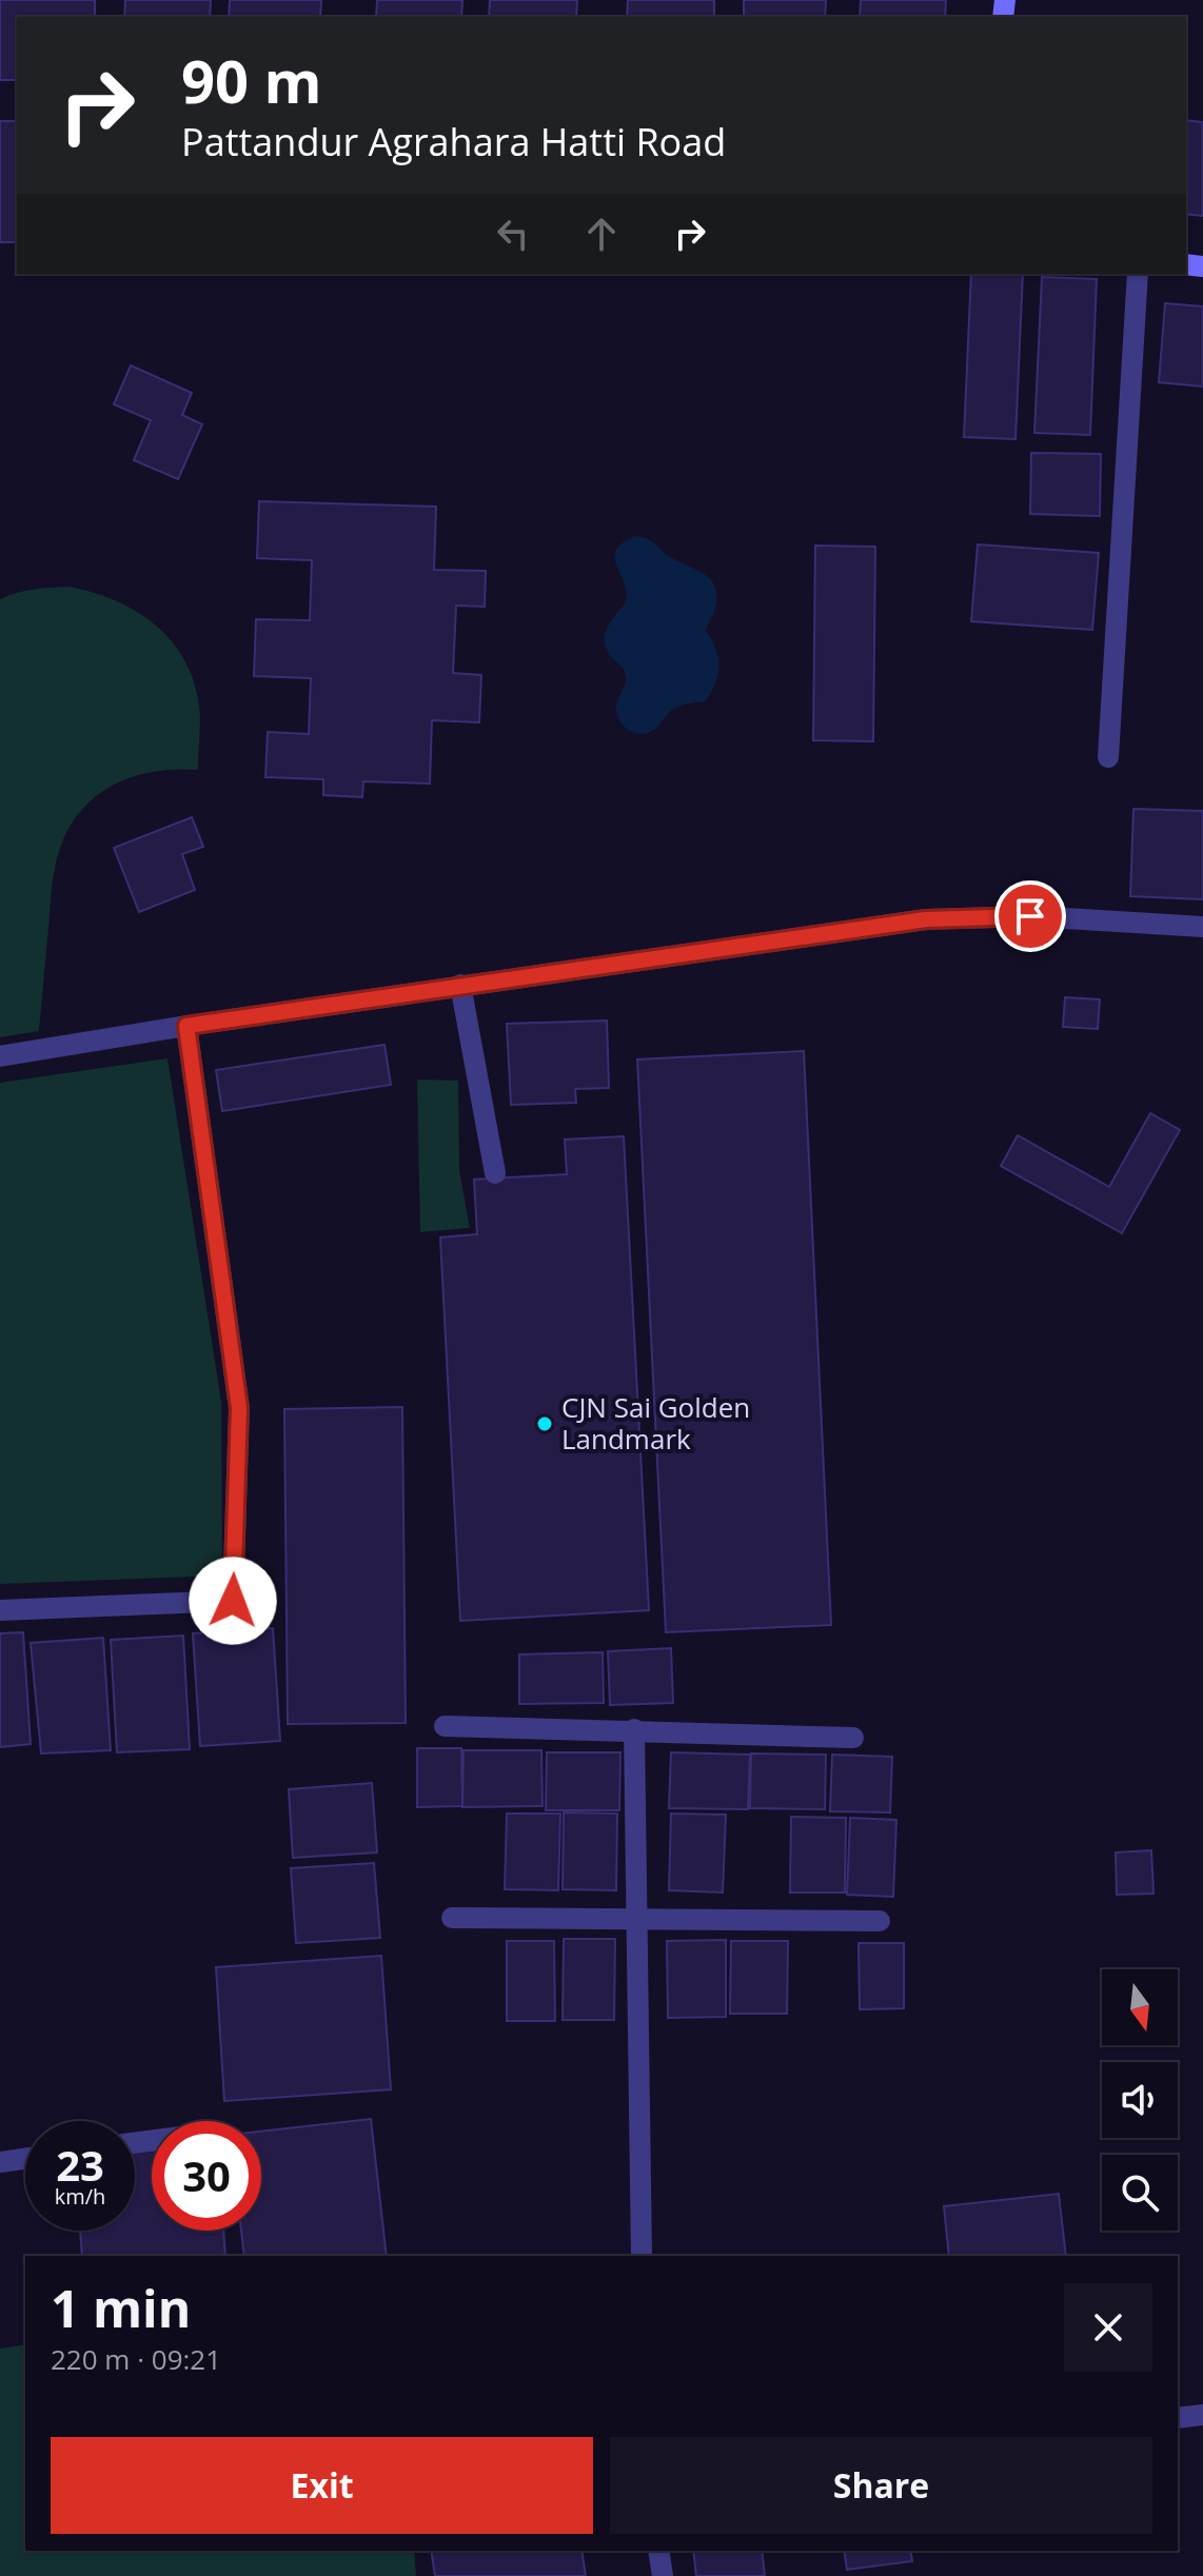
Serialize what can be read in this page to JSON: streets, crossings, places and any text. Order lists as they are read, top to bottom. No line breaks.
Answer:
{"places":["CJN Sai Golden Landmark"],"north":"bottom","page":{"turn":["90 m","Pattandur Agrahara Hatti Road"],"speed":"23 km/h","limit":"30","heading":["1 min","220 m · 09:21"],"buttons":["Exit","Share"]}}
